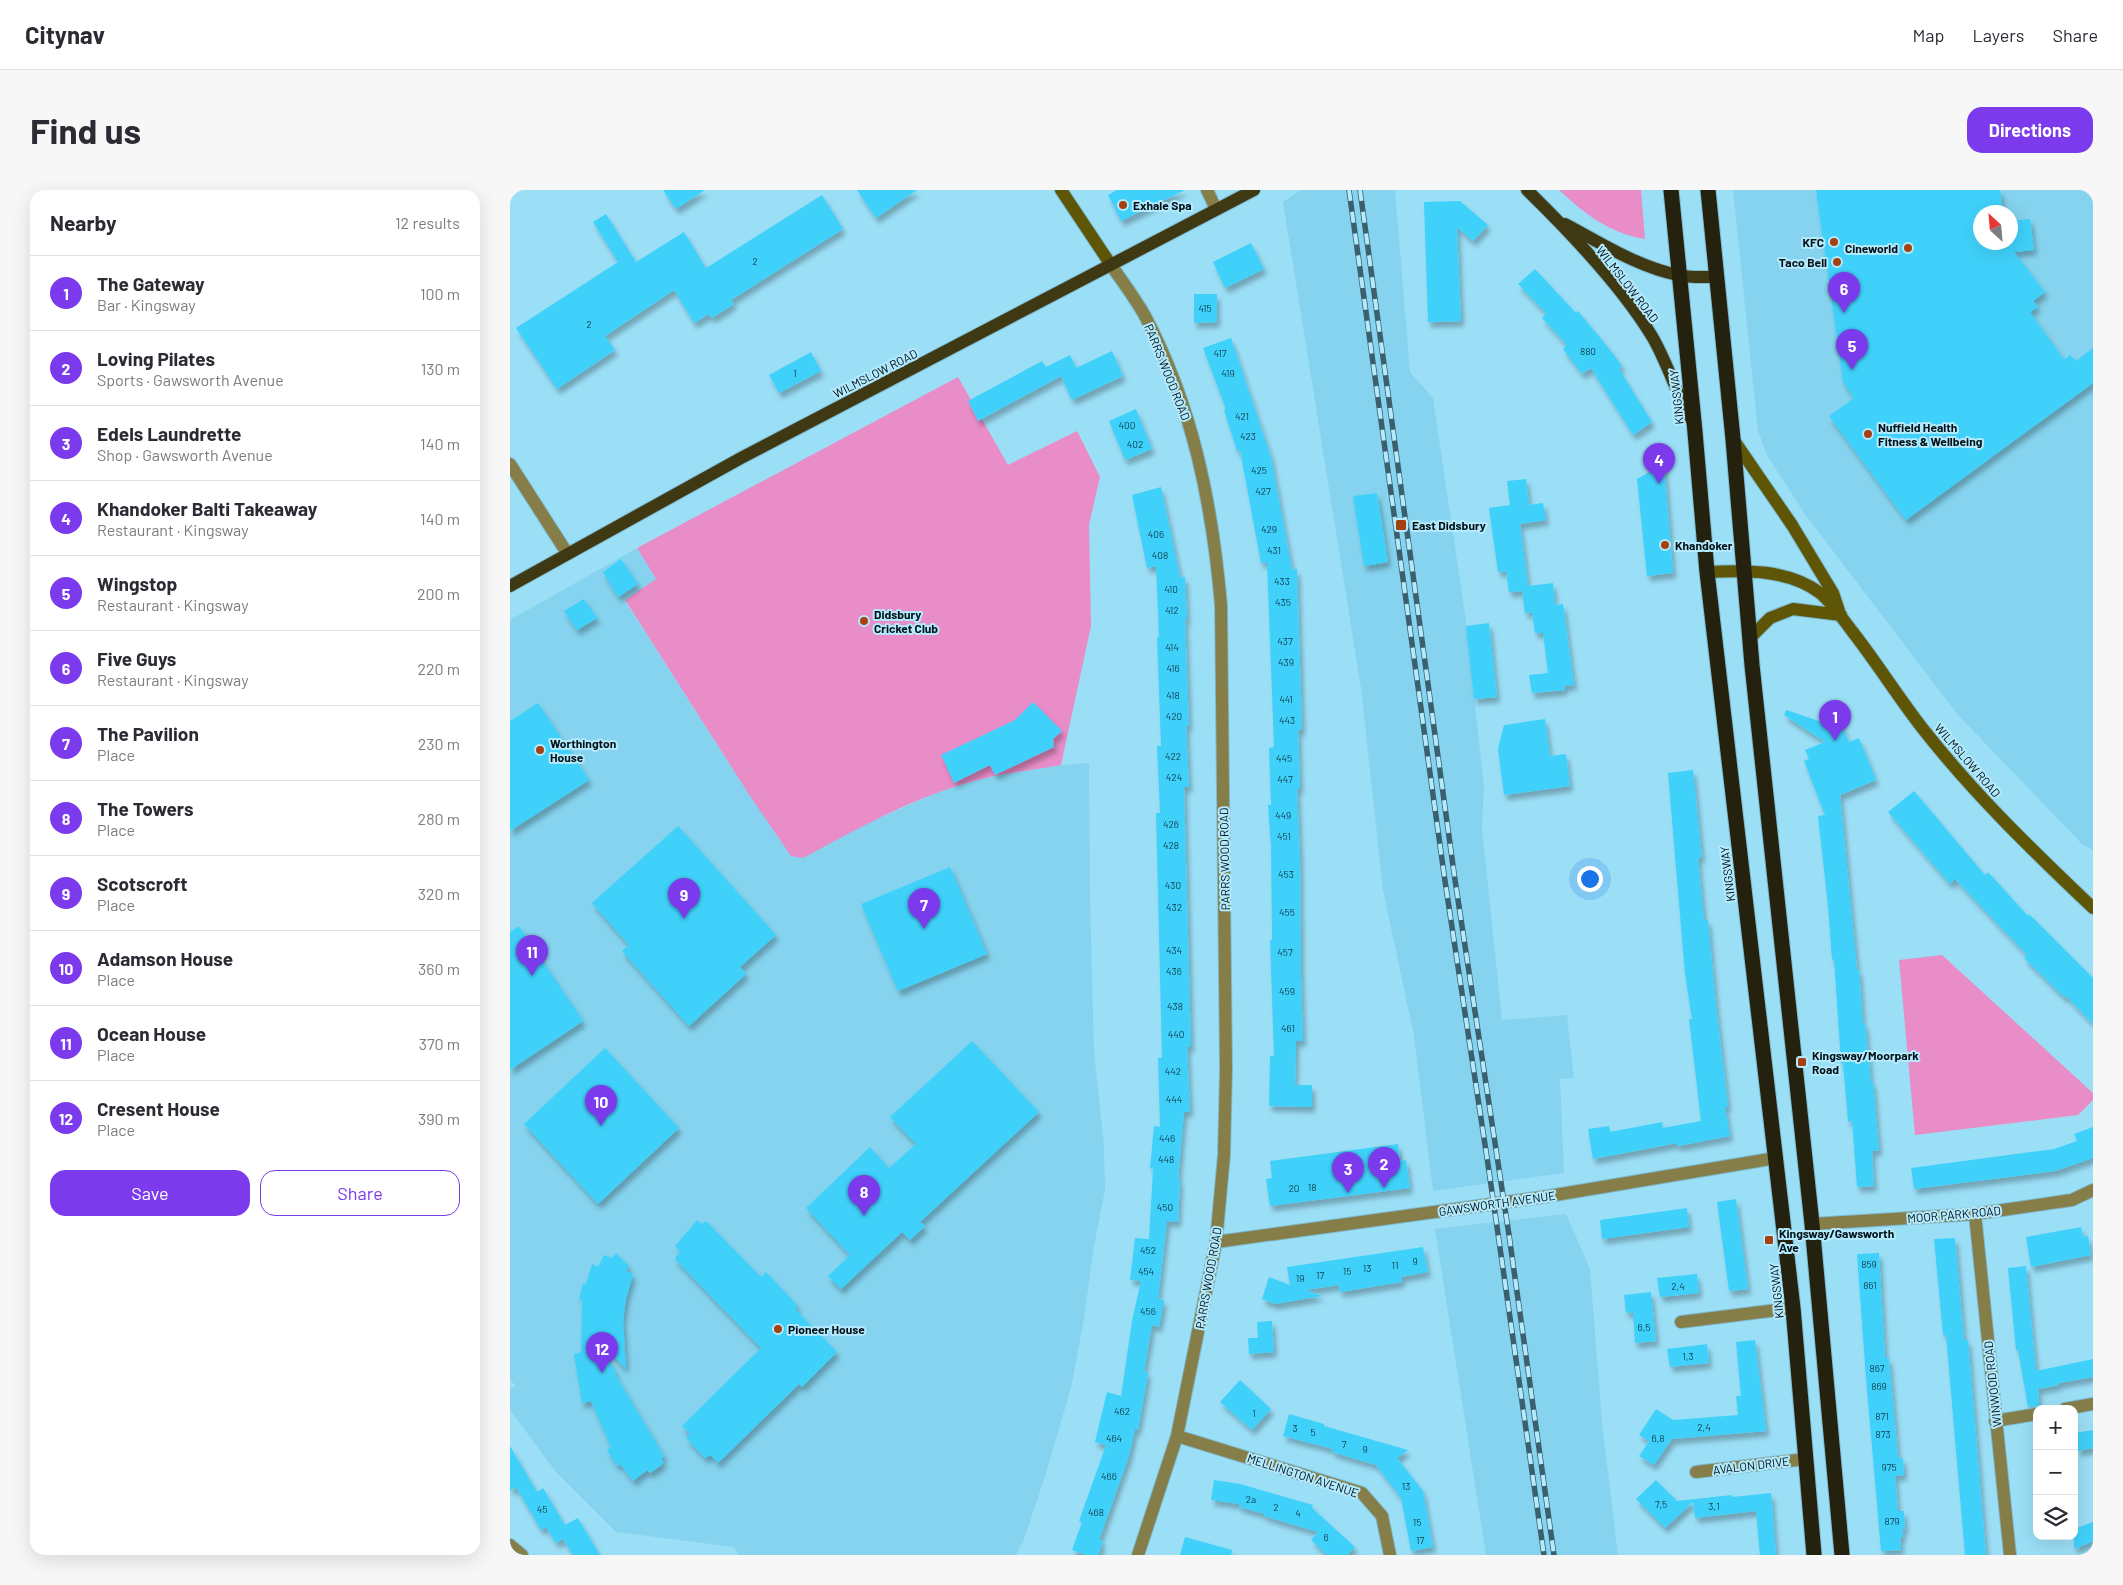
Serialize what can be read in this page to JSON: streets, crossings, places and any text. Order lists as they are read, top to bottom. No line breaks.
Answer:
{"streets":{"highway":["KINGSWAY"],"main road":["WILMSLOW ROAD","PARRS WOOD ROAD"],"street":["GAWSWORTH AVENUE","MOOR PARK ROAD","WINWOOD ROAD","AVALON DRIVE","MELLINGTON AVENUE"]},"crossings":[["WILMSLOW ROAD","PARRS WOOD ROAD"],["WILMSLOW ROAD","KINGSWAY"],["PARRS WOOD ROAD","GAWSWORTH AVENUE"],["PARRS WOOD ROAD","MELLINGTON AVENUE"],["KINGSWAY","GAWSWORTH AVENUE"],["KINGSWAY","AVALON DRIVE"],["MOOR PARK ROAD","WINWOOD ROAD"]],"places":{"other":["Exhale Spa","KFC","Cineworld","Taco Bell","Nuffield Health Fitness & Wellbeing","Khandoker","Didsbury Cricket Club","Worthington House","Pioneer House"],"transit":["East Didsbury","Kingsway/Moorpark Road","Kingsway/Gawsworth Ave"]},"house_numbers":["2","415","2","880","417","1","419","421","400","423","402","425","427","429","406","431","408","433","410","435","412","437","414","439","416","418","441","420","443","422","445","424","447","449","426","451","428","453","430","432","455","434","457","436","459","438","461","440","442","444","446","448","18","20","450","452","9","859","11","13","454","15","17","19","861","2,4","456","6,5","1,3","867","869","462","1","871","2,4","3","5","873","464","6,8","7","9","975","466","13","2a","7,5","3,1","2","45","468","4","879","15","6","17"],"north":"top left","page":{"header":"Citynav","nav":["Map","Layers","Share"],"buttons":["Directions",["Save","Share"]],"title":"Find us","heading":["Nearby","12 results"],"list":[{"mark":"1","name":"The Gateway","note":"Bar · Kingsway","value":"100 m"},{"mark":"2","name":"Loving Pilates","note":"Sports · Gawsworth Avenue","value":"130 m"},{"mark":"3","name":"Edels Laundrette","note":"Shop · Gawsworth Avenue","value":"140 m"},{"mark":"4","name":"Khandoker Balti Takeaway","note":"Restaurant · Kingsway","value":"140 m"},{"mark":"5","name":"Wingstop","note":"Restaurant · Kingsway","value":"200 m"},{"mark":"6","name":"Five Guys","note":"Restaurant · Kingsway","value":"220 m"},{"mark":"7","name":"The Pavilion","note":"Place","value":"230 m"},{"mark":"8","name":"The Towers","note":"Place","value":"280 m"},{"mark":"9","name":"Scotscroft","note":"Place","value":"320 m"},{"mark":"10","name":"Adamson House","note":"Place","value":"360 m"},{"mark":"11","name":"Ocean House","note":"Place","value":"370 m"},{"mark":"12","name":"Cresent House","note":"Place","value":"390 m"}],"pins":["6","5","4","1","9","7","11","10","2","3","8","12"],"map_buttons":["+","−"]}}
